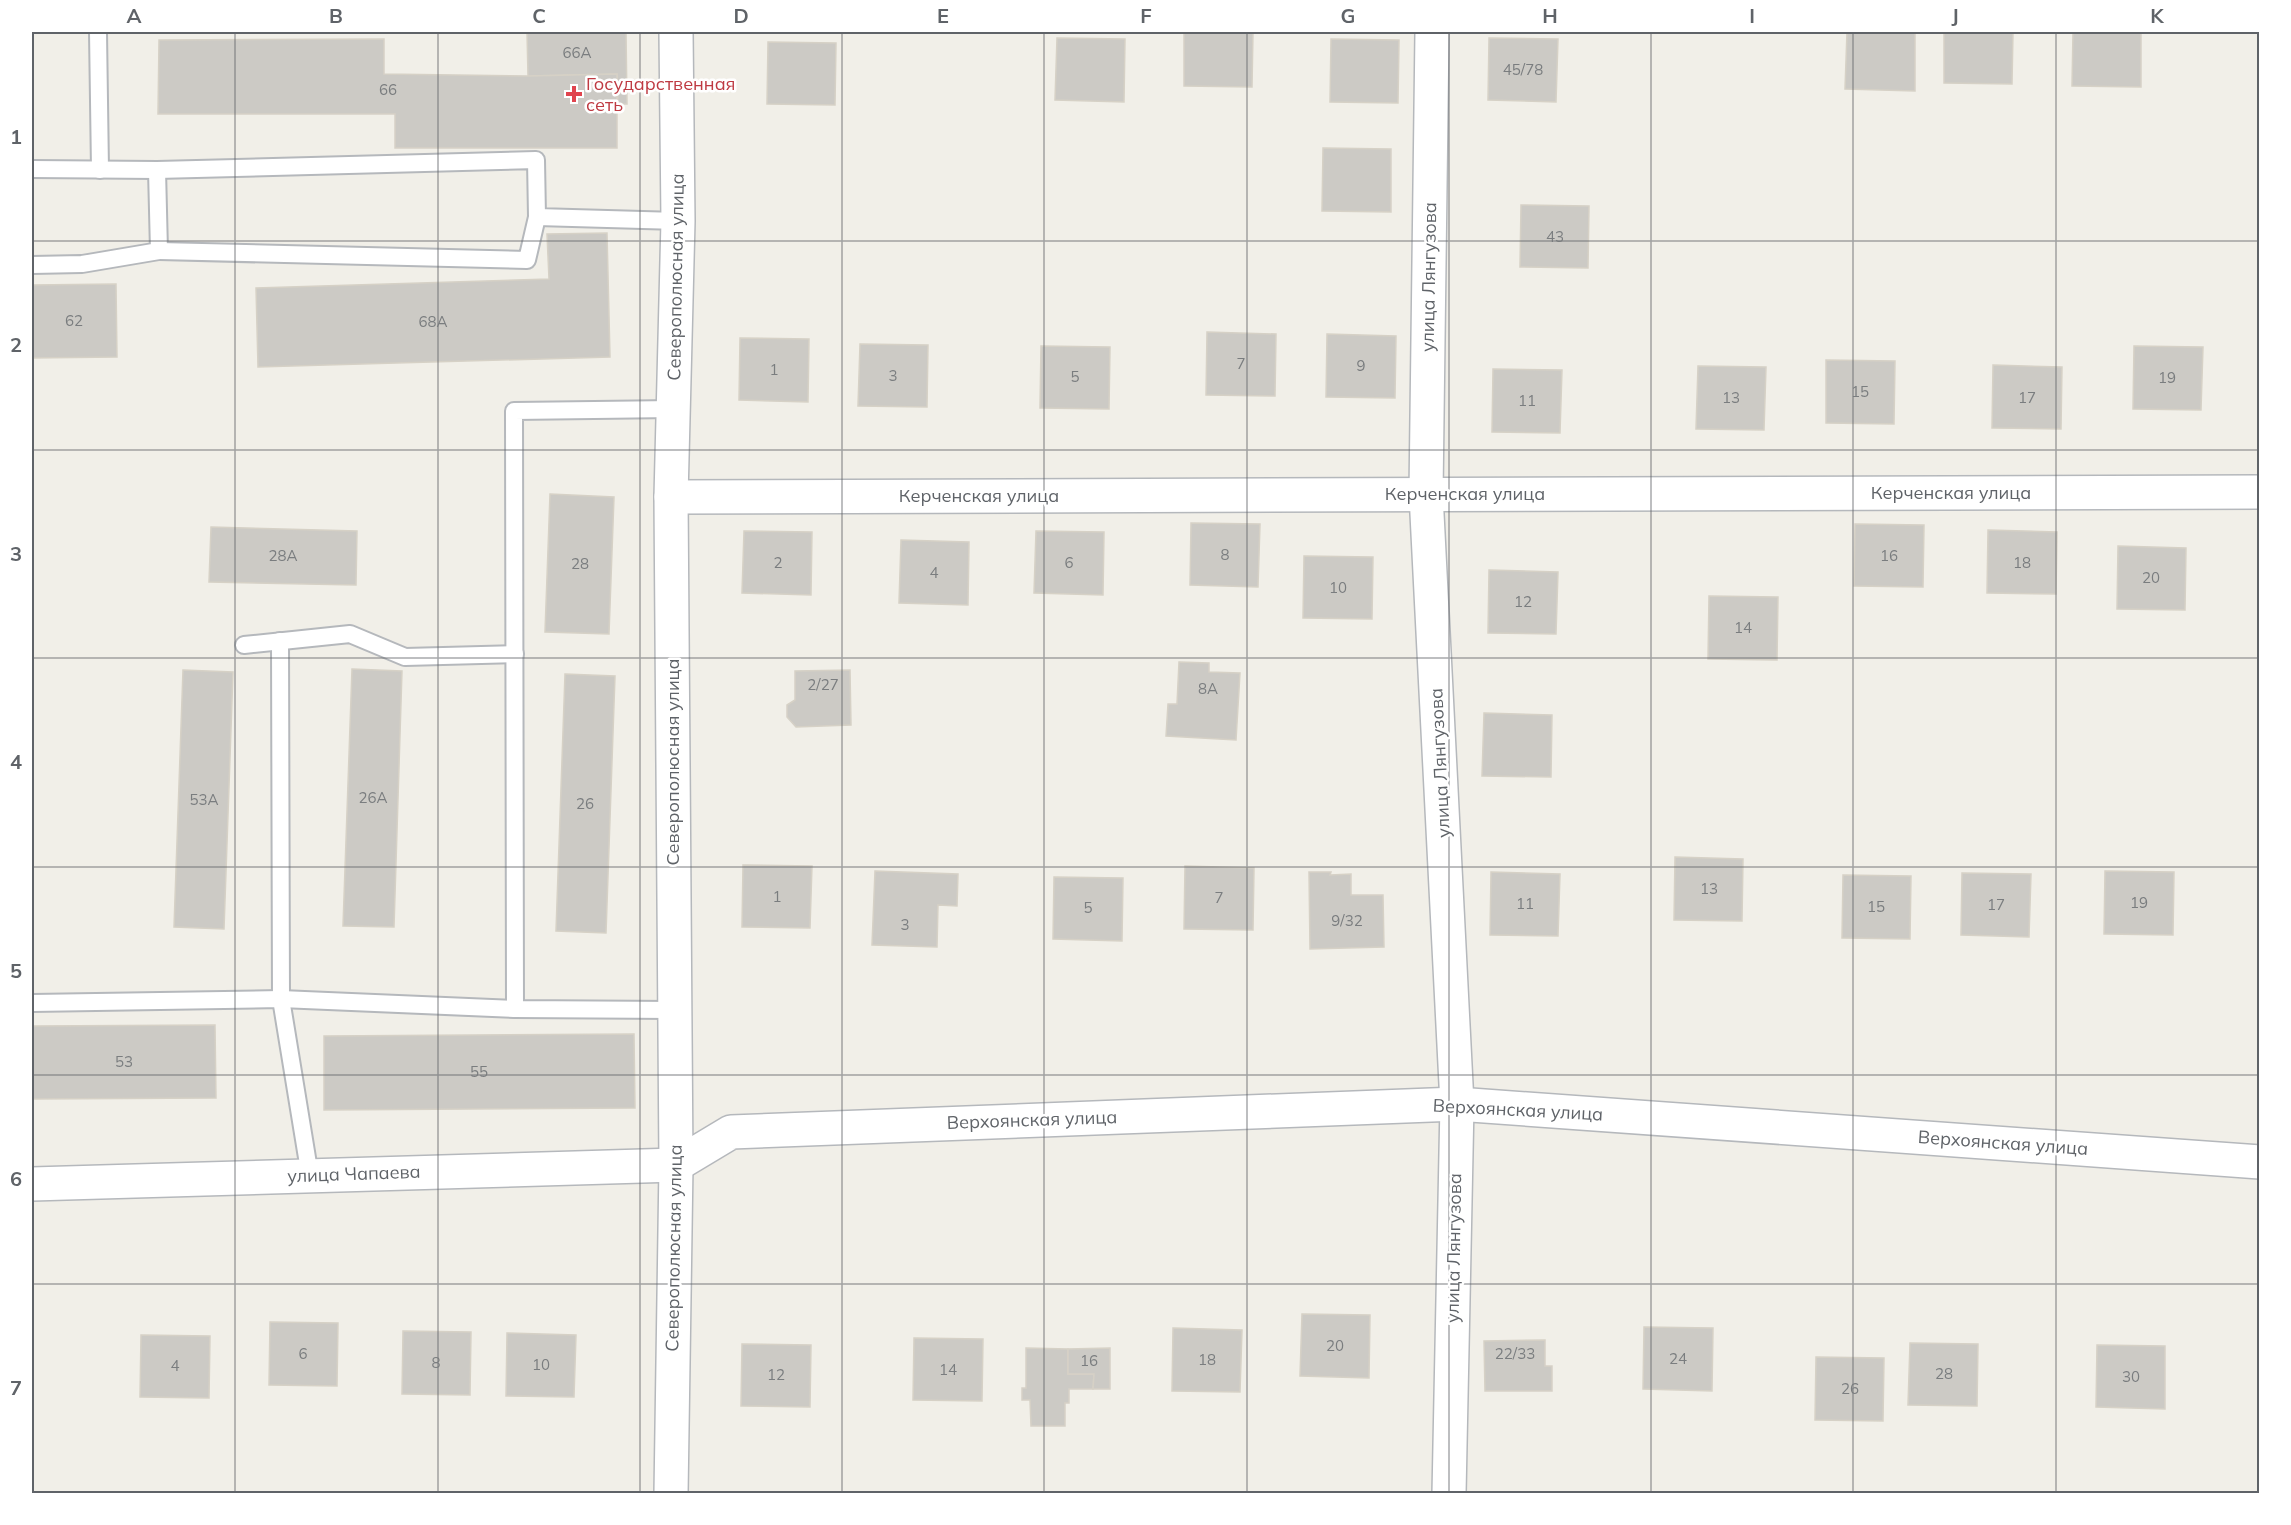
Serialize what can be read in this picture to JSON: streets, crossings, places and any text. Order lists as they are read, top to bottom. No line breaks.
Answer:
{"streets":{"street":["Северополюсная улица","улица Лянгузова","Керченская улица","Верхоянская улица","улица Чапаева"]},"crossings":[["Северополюсная улица","Керченская улица"],["Северополюсная улица","Верхоянская улица"],["Северополюсная улица","улица Чапаева"],["улица Лянгузова","Керченская улица"],["улица Лянгузова","Верхоянская улица"],["Верхоянская улица","улица Чапаева"]],"places":{"health":["Государственная сеть"]},"house_numbers":["66А","45/78","66","43","62","68А","7","9","1","3","5","19","15","13","17","11","8","28А","16","2","6","18","28","4","20","10","12","14","2/27","8А","26А","53А","26","13","1","7","19","11","17","15","5","9/32","3","53","55","20","6","22/33","24","18","16","8","10","4","14","28","12","30","26"],"grid":{"columns":["A","B","C","D","E","F","G","H","I","J","K"],"rows":["1","2","3","4","5","6","7"]}}
